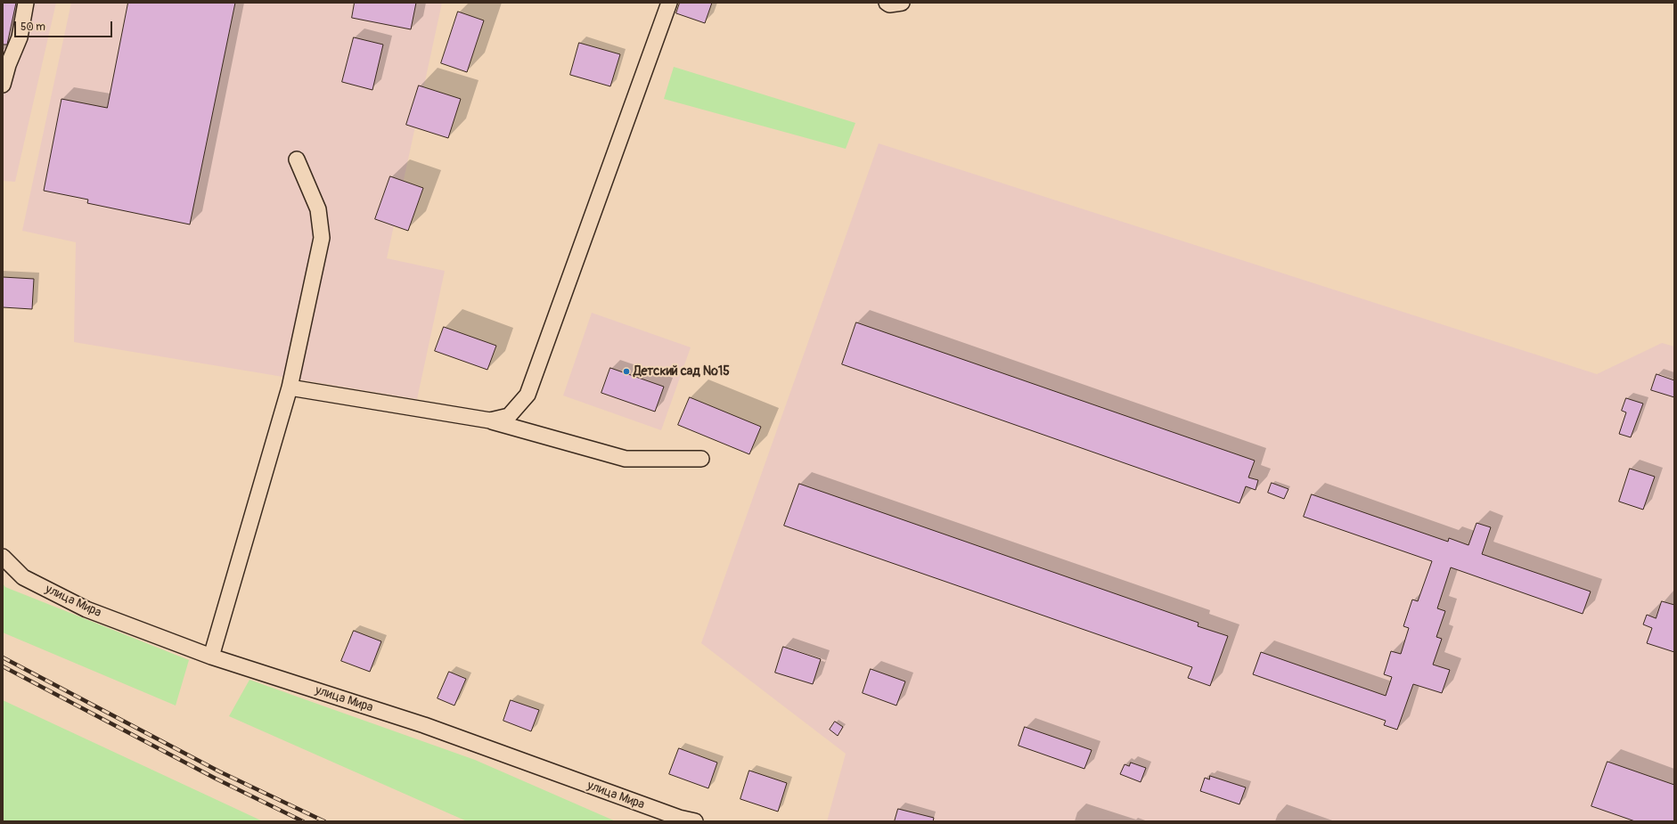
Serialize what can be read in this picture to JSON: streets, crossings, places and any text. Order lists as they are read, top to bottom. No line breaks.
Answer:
{"streets":{"street":["улица Мира"]},"places":["Детский сад №15"],"scale_bar":"50 m"}
